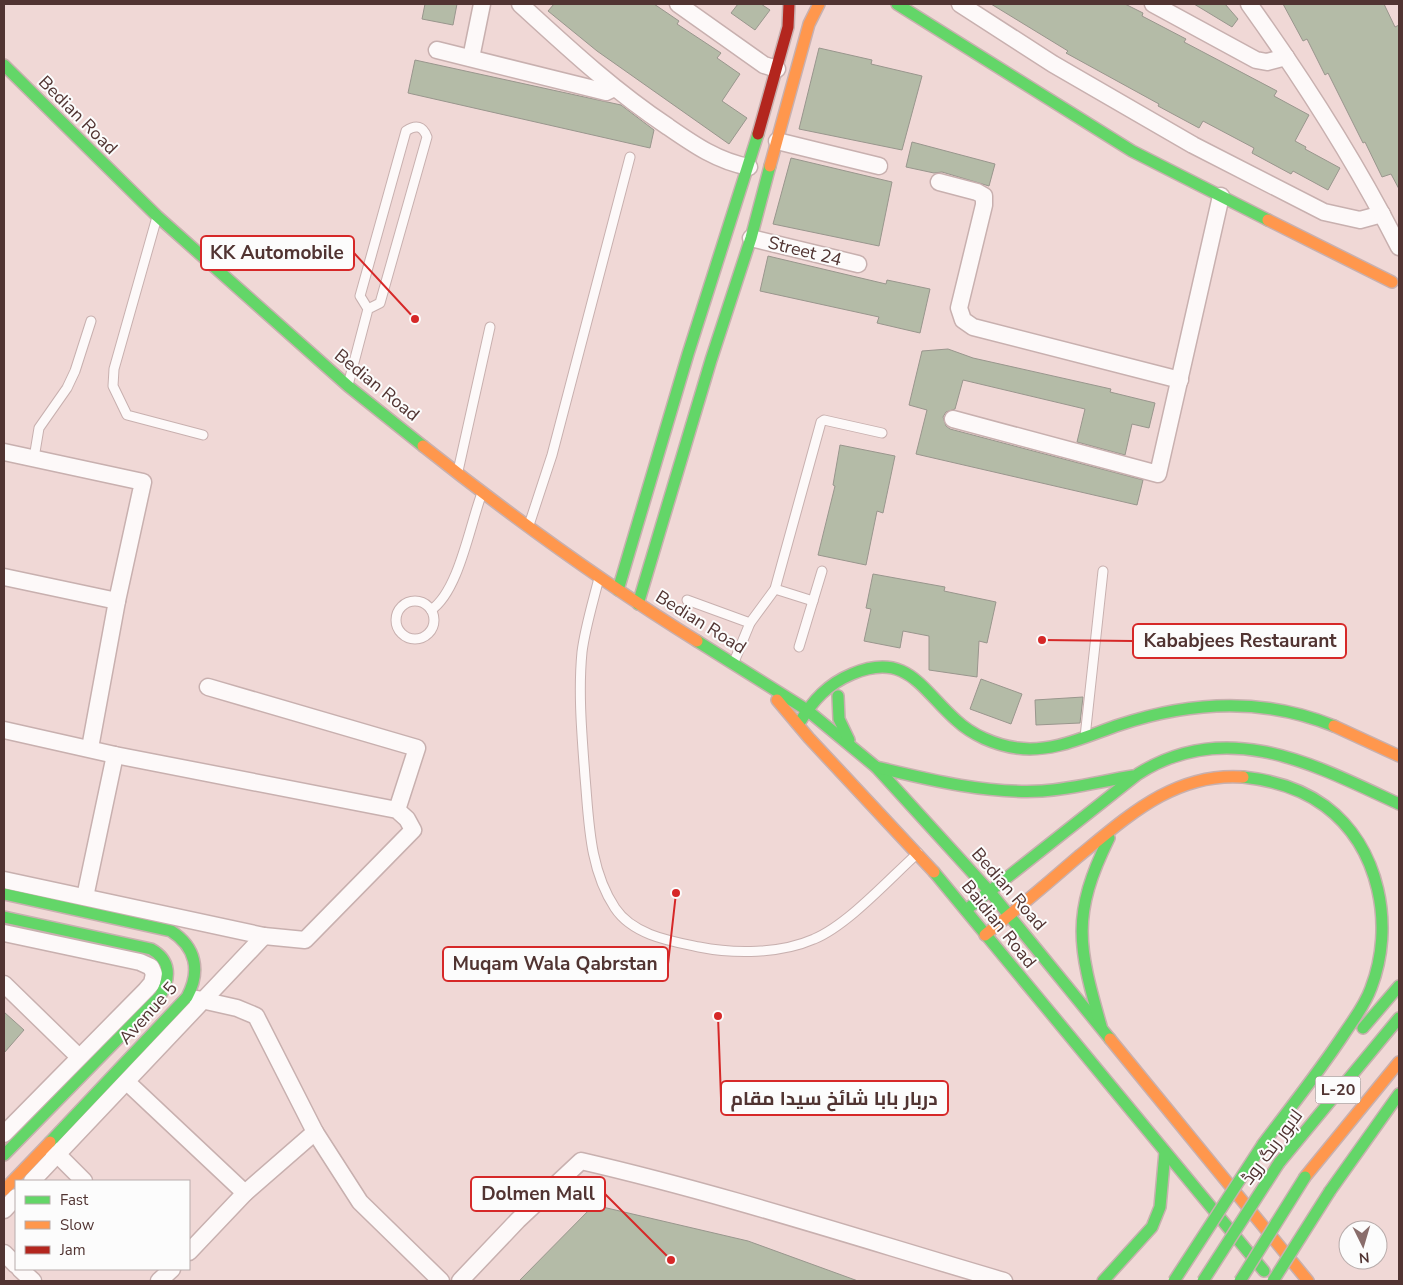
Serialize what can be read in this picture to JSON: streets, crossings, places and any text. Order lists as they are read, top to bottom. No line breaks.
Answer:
{"streets":{"main road":["Bedian Road","Baidian Road","Avenue 5","L-20","لاہور رنگ روڈ"],"street":["Street 24"]},"crossings":[["Bedian Road","Baidian Road"]],"places":["KK Automobile","Kababjees Restaurant","Muqam Wala Qabrstan","دربار بابا شائخ سیدا مقام","Dolmen Mall"],"legend":["Fast","Slow","Jam"],"north":"bottom"}
